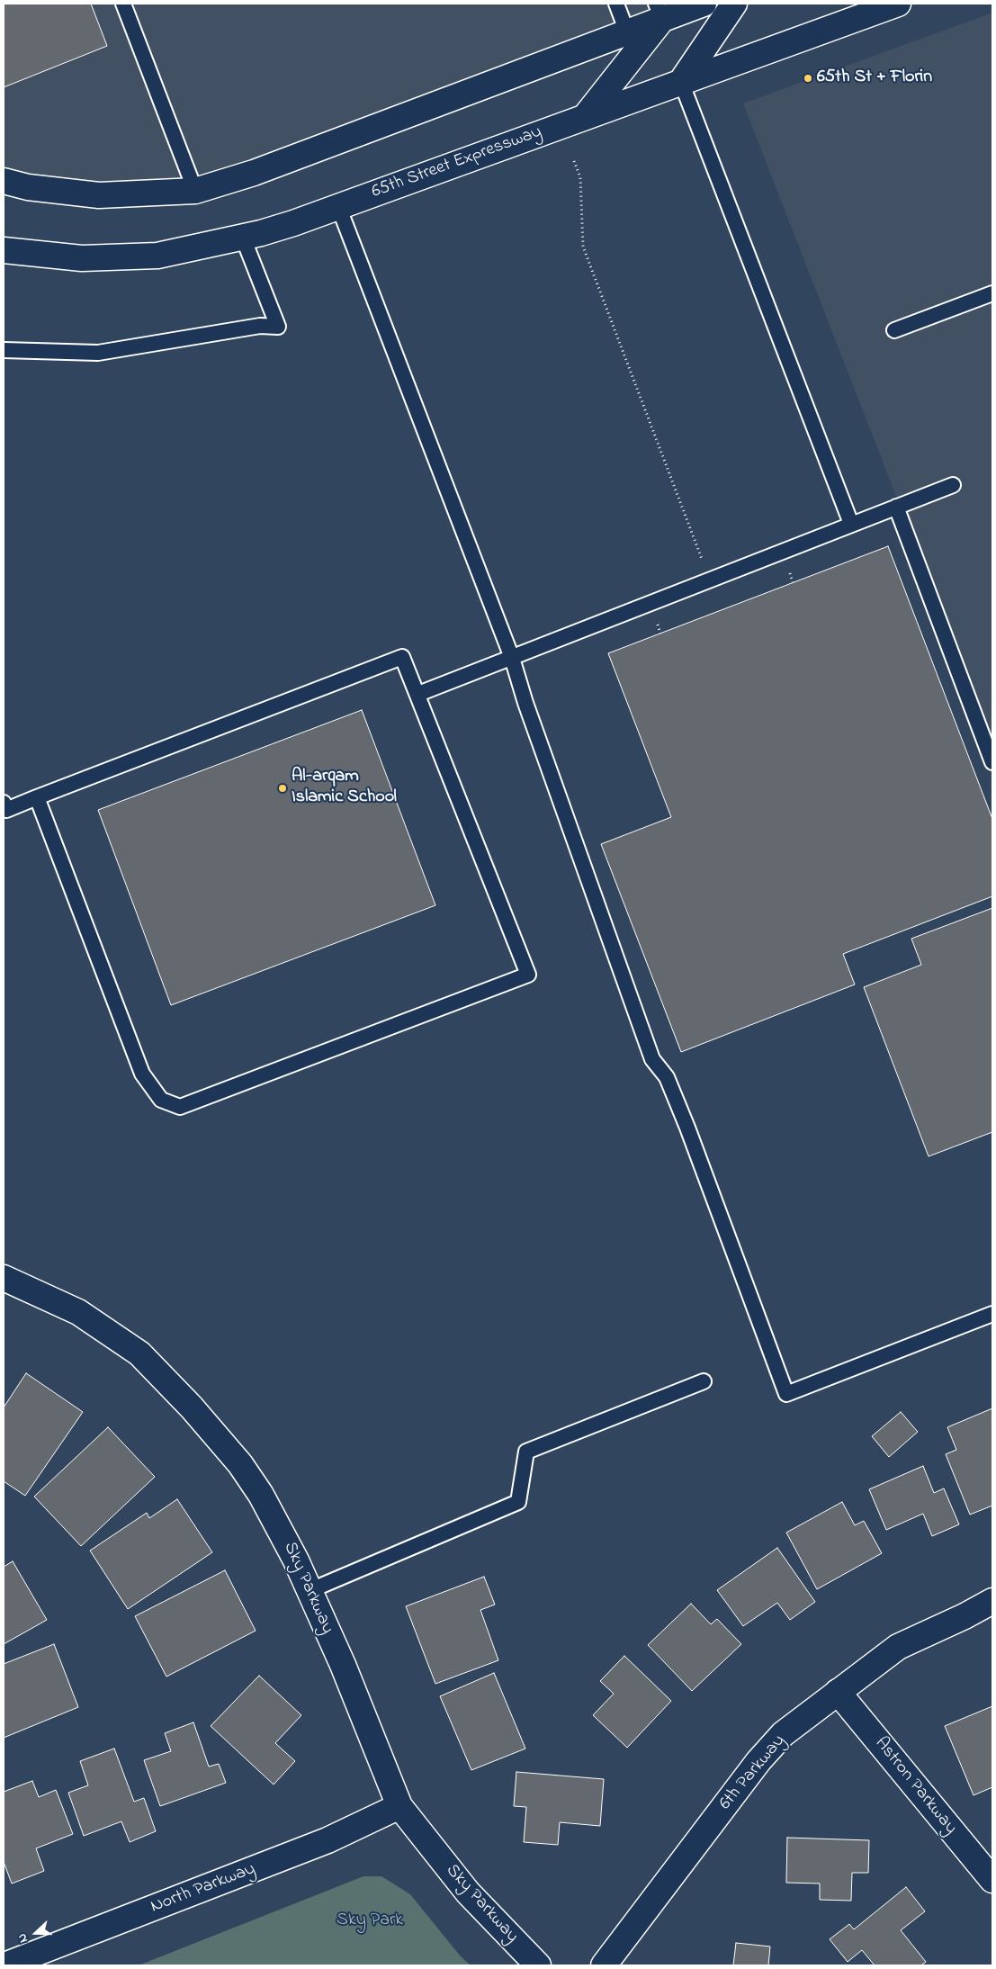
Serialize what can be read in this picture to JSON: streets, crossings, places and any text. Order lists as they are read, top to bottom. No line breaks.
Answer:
{"streets":{"street":["65th Street Expressway","Sky Parkway","6th Parkway","Astron Parkway","North Parkway"]},"crossings":[["Sky Parkway","North Parkway"],["6th Parkway","Astron Parkway"]],"parks":["Sky Park"],"places":["65th St + Florin","Al-arqam Islamic School"],"north":"left"}
